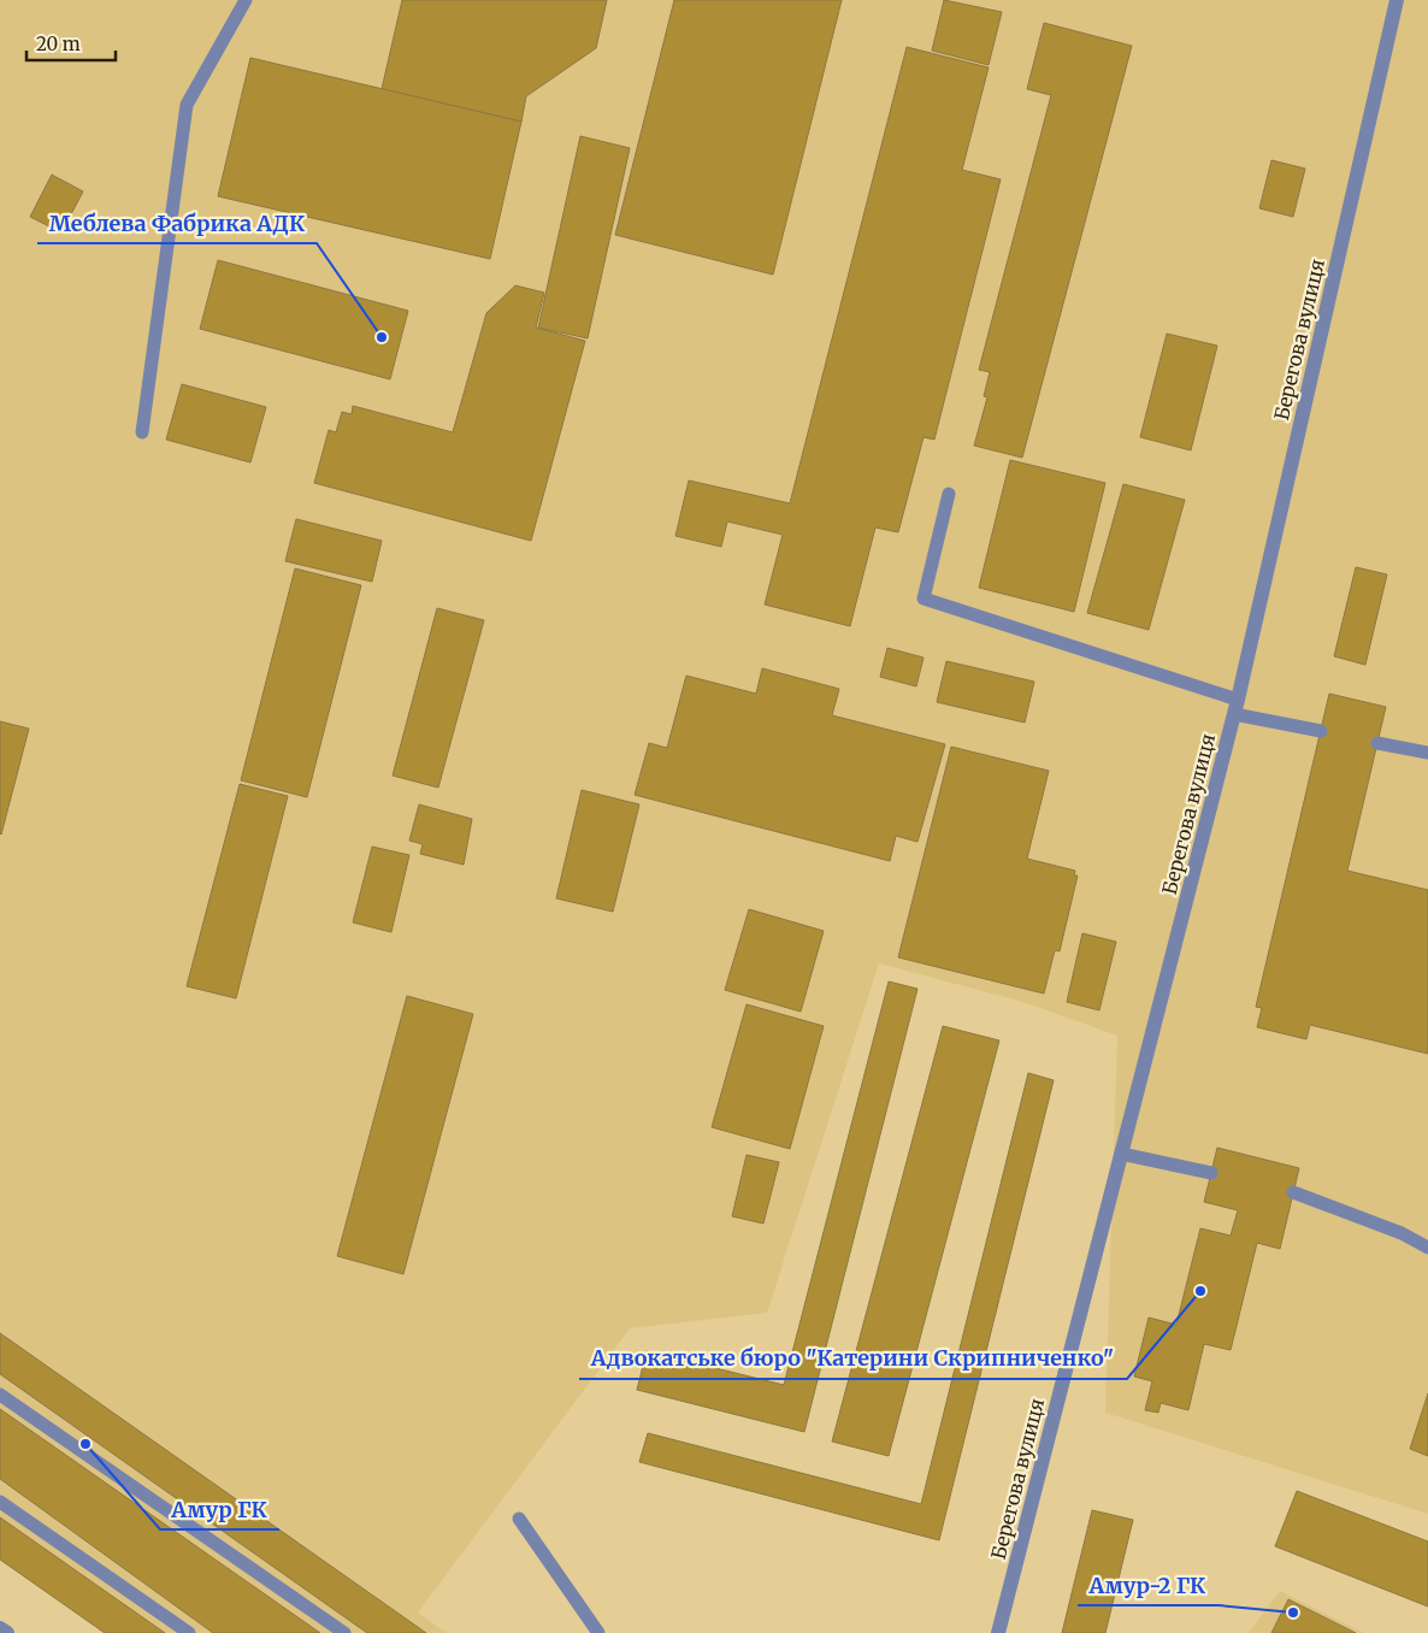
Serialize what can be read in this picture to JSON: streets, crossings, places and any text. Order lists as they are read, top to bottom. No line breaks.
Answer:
{"streets":{"street":["Берегова вулиця"]},"places":["Меблева Фабрика АДК","Адвокатське бюро \"Катерини Скрипниченко\"","Амур ГК","Амур-2 ГК"],"scale_bar":"20 m"}
